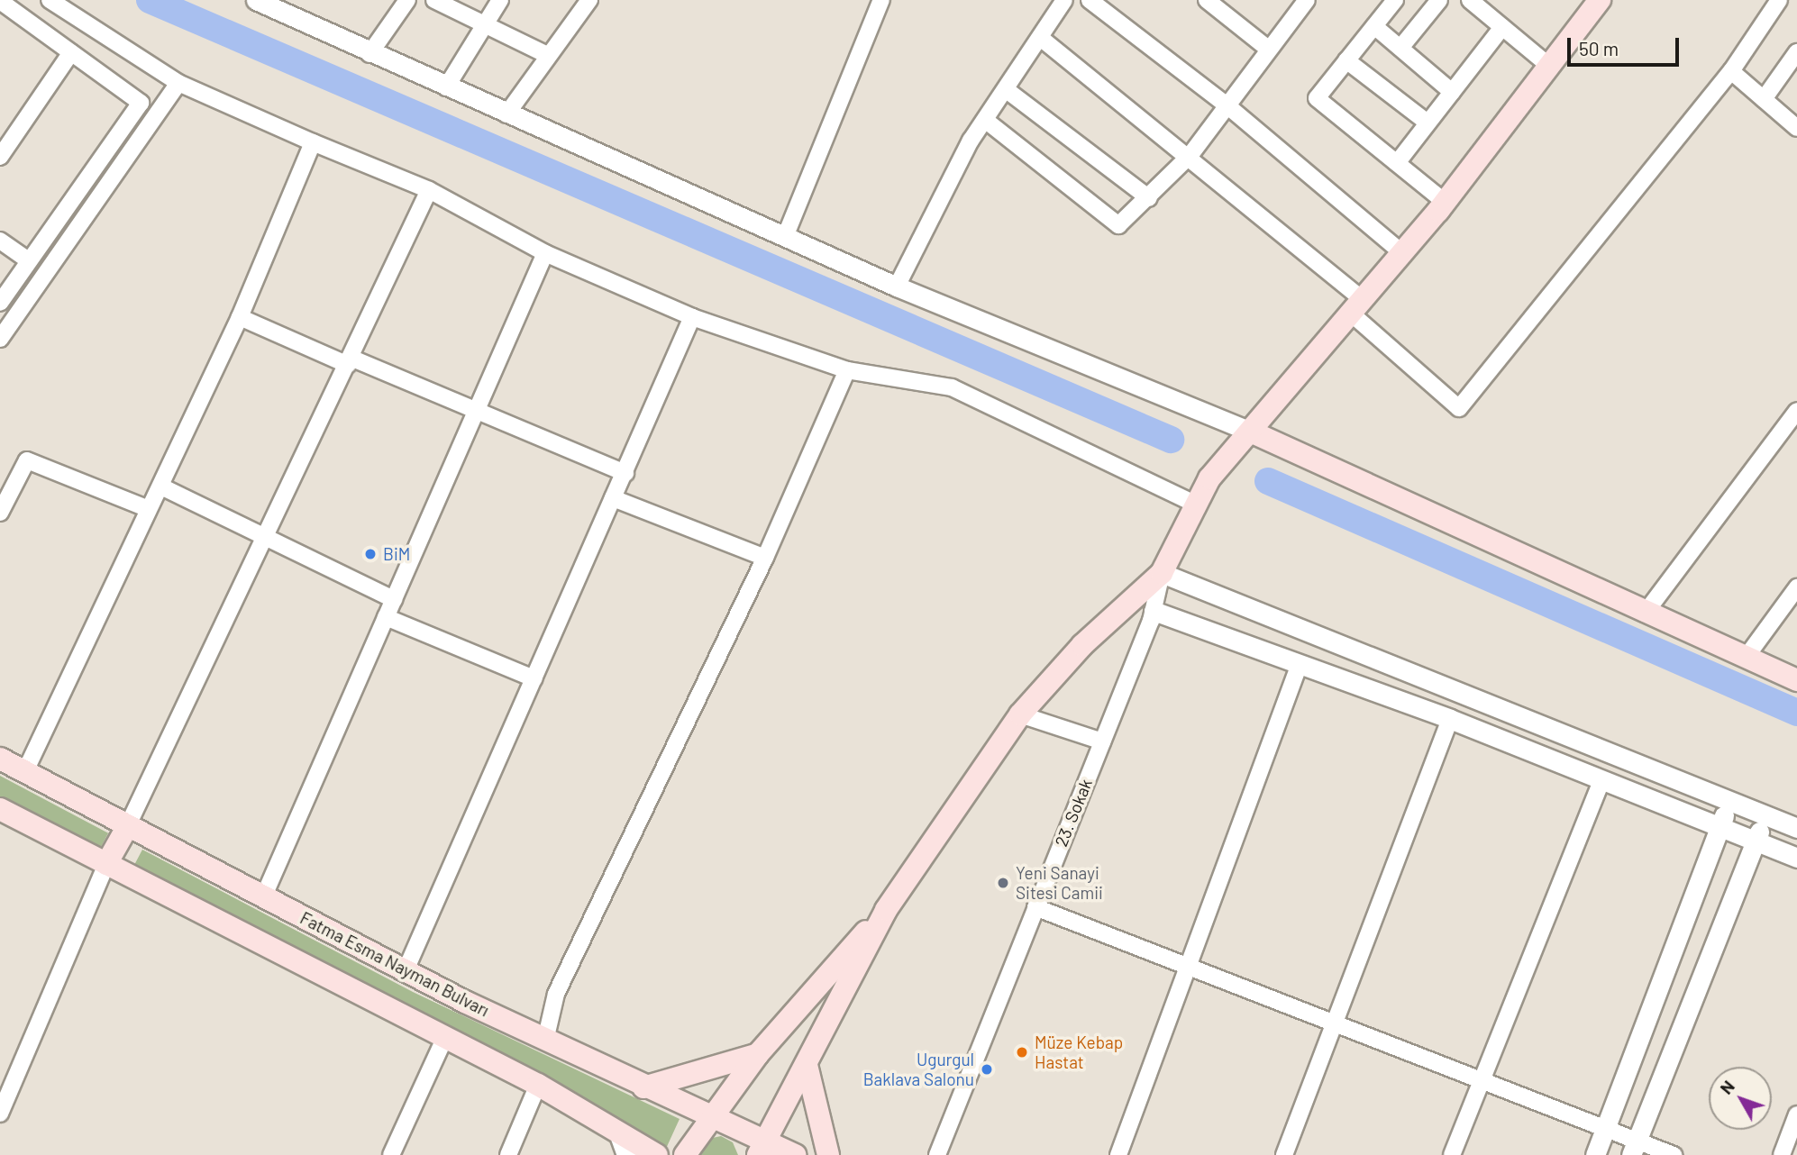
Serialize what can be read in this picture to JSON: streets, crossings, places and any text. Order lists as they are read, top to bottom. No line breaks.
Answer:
{"streets":{"main road":["Fatma Esma Nayman Bulvarı"],"street":["23. Sokak"]},"places":["BiM","Yeni Sanayi Sitesi Camii","Müze Kebap Hastat","Ugurgul Baklava Salonu"],"scale_bar":"50 m","north":"top left"}
